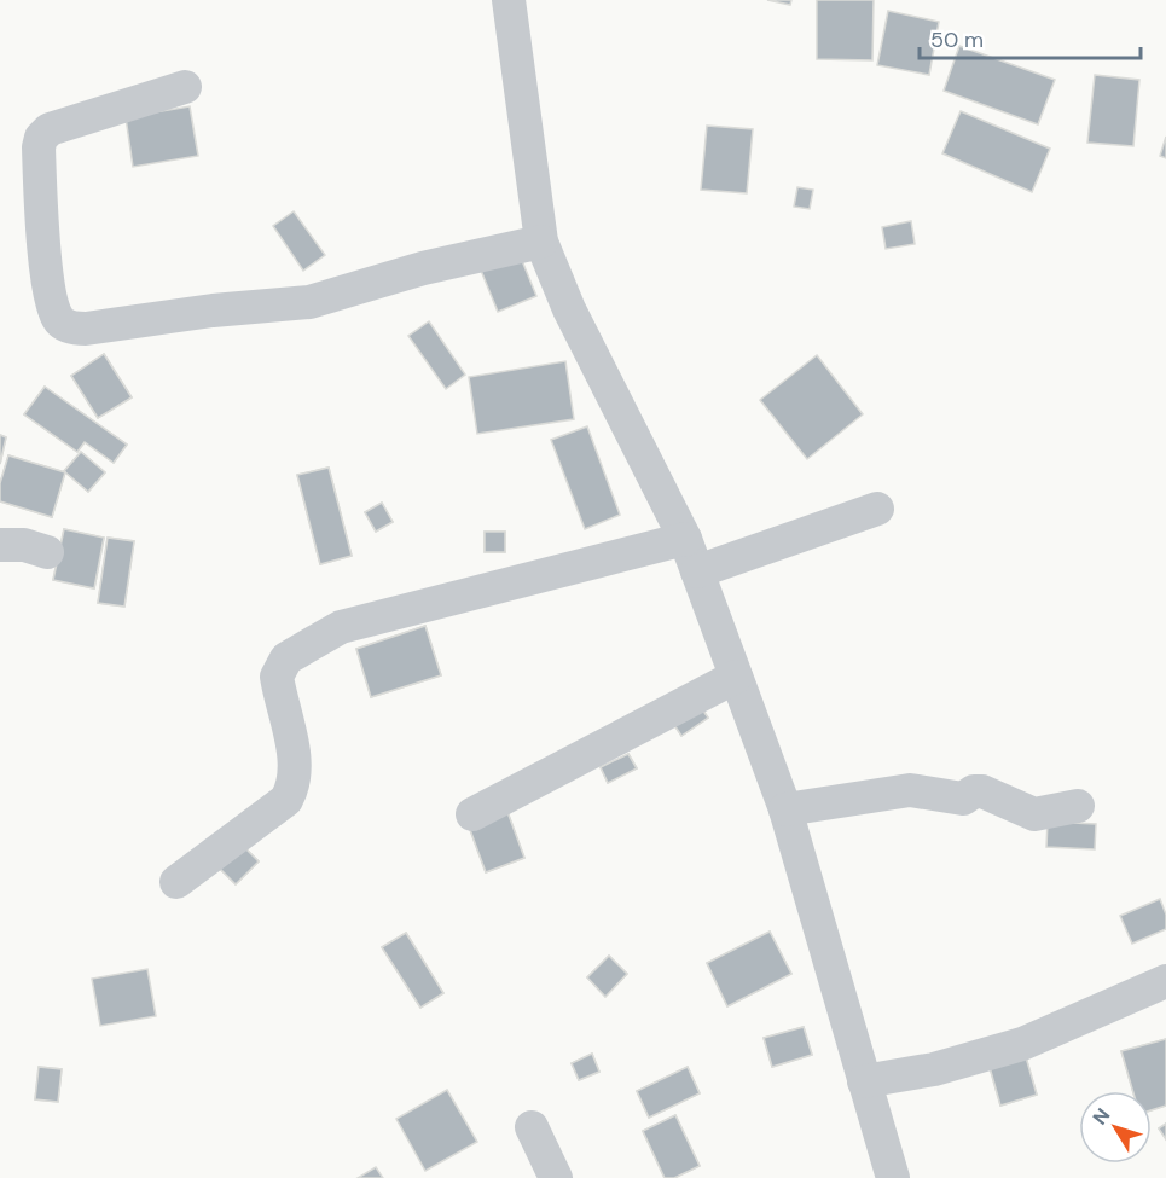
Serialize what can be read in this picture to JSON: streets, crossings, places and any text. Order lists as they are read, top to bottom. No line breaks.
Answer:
{"scale_bar":"50 m","north":"top left"}
